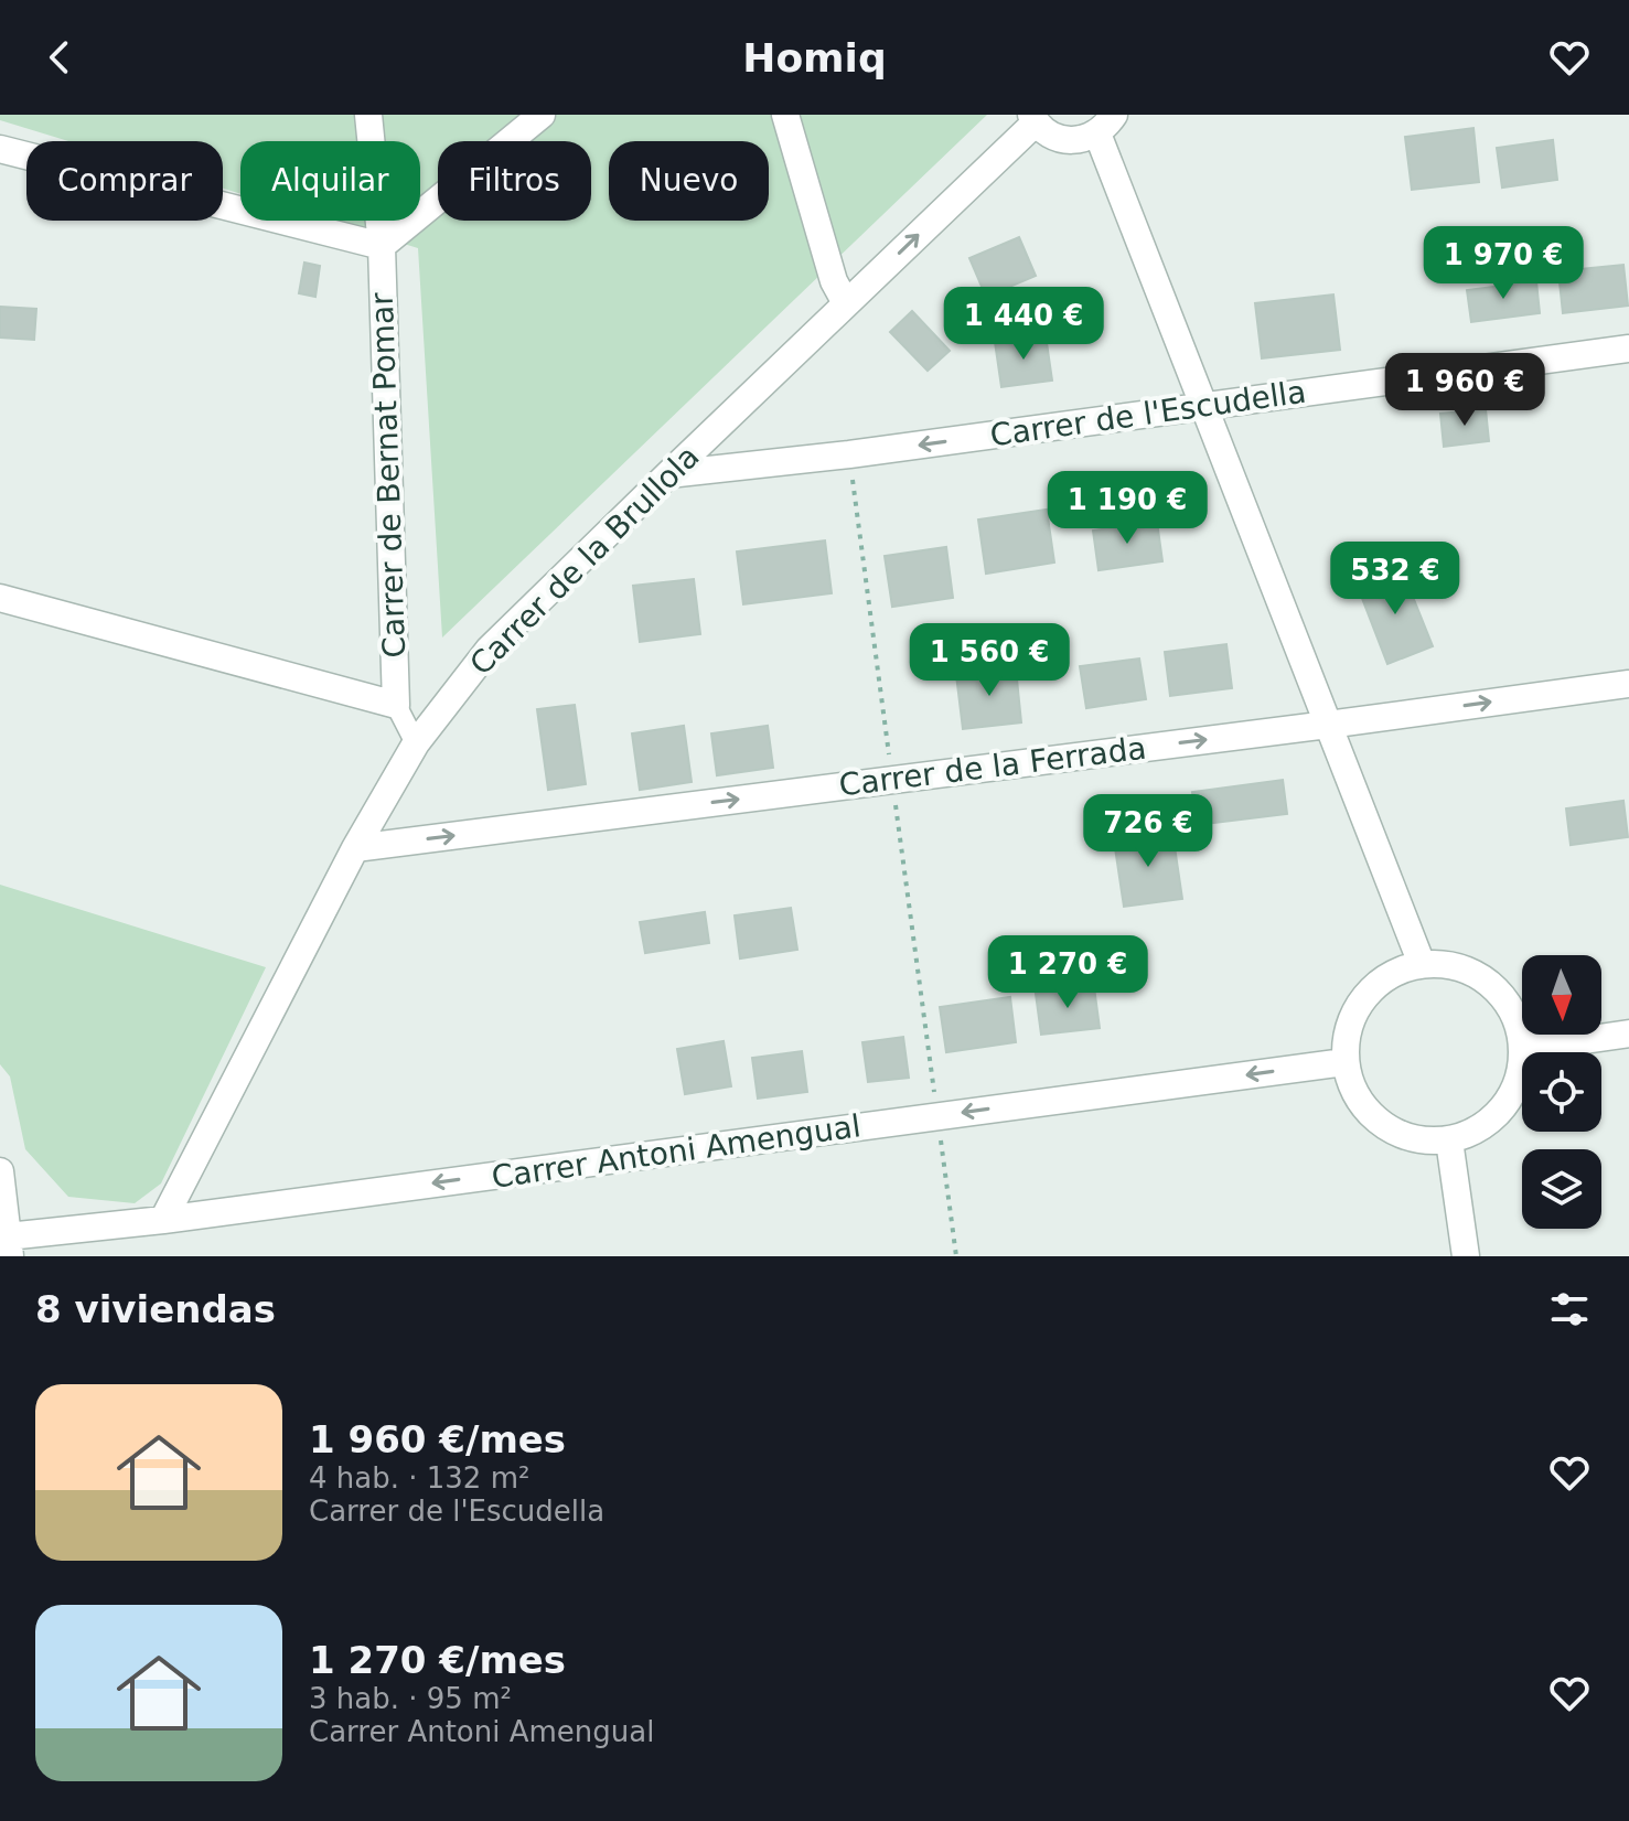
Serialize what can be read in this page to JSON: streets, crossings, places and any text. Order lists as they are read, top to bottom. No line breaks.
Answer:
{"streets":{"street":["Carrer de l'Escudella","Carrer de Bernat Pomar","Carrer de la Brullola","Carrer de la Ferrada","Carrer Antoni Amengual"]},"crossings":[["Carrer de l'Escudella","Carrer de la Brullola"],["Carrer de la Brullola","Carrer de la Ferrada"],["Carrer de la Brullola","Carrer Antoni Amengual"]],"one_way":["Carrer de l'Escudella","Carrer de la Ferrada","Carrer Antoni Amengual"],"north":"bottom","page":{"header":"Homiq","chip":["Comprar","Alquilar","Filtros","Nuevo"],"price":["1 970 €","1 440 €","1 960 €","1 190 €","532 €","1 560 €","726 €","1 270 €"],"heading":"8 viviendas","list":[{"name":"1 960 €/mes","note":"4 hab. · 132 m² · Carrer de l'Escudella"},{"name":"1 270 €/mes","note":"3 hab. · 95 m² · Carrer Antoni Amengual"}]}}
